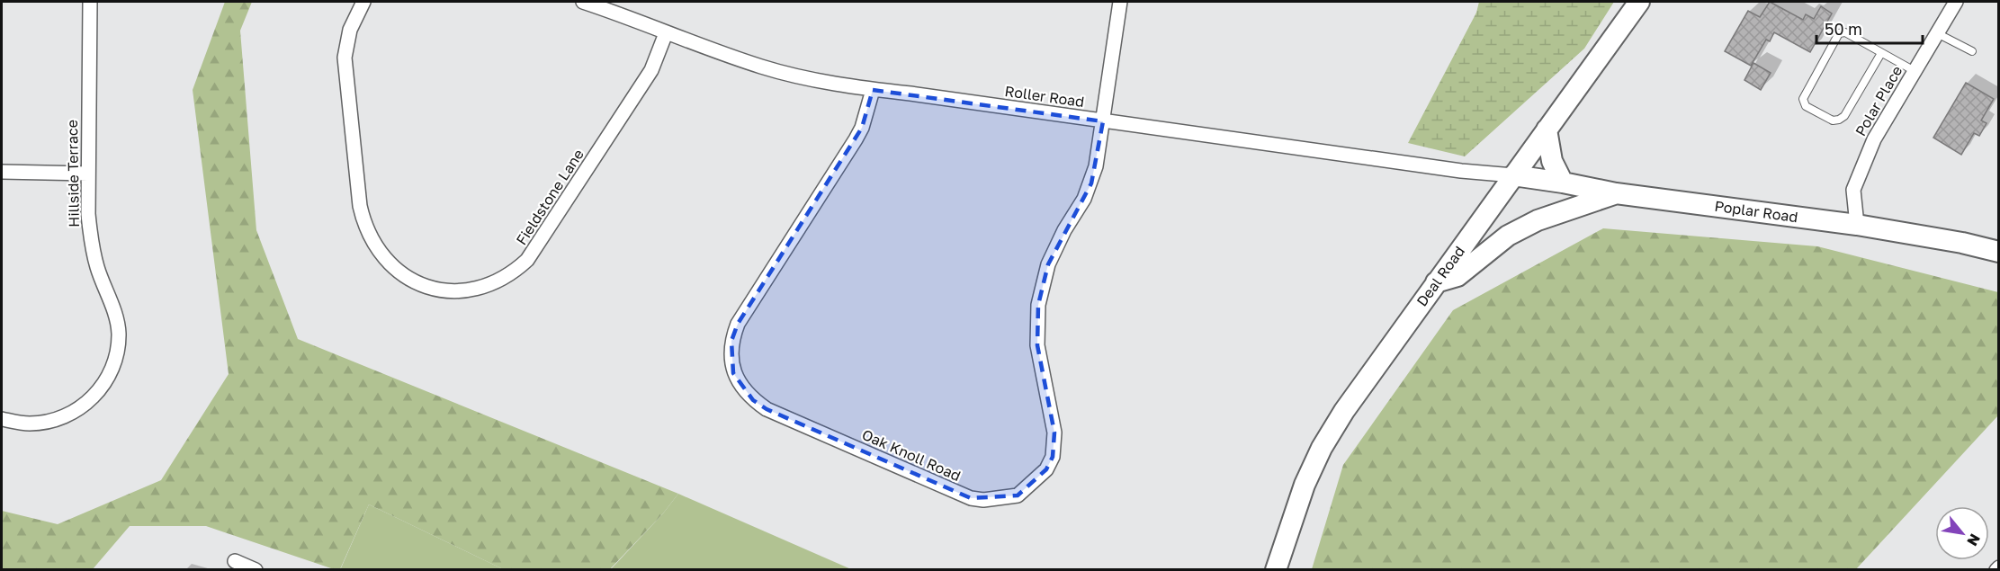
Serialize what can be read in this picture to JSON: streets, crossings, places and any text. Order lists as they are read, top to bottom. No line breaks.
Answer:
{"streets":{"street":["Roller Road","Polar Place","Hillside Terrace","Fieldstone Lane","Poplar Road","Deal Road","Oak Knoll Road"]},"crossings":[["Roller Road","Fieldstone Lane"],["Roller Road","Poplar Road"],["Roller Road","Deal Road"],["Roller Road","Oak Knoll Road"],["Polar Place","Poplar Road"],["Poplar Road","Deal Road"]],"scale_bar":"50 m","north":"bottom right"}
